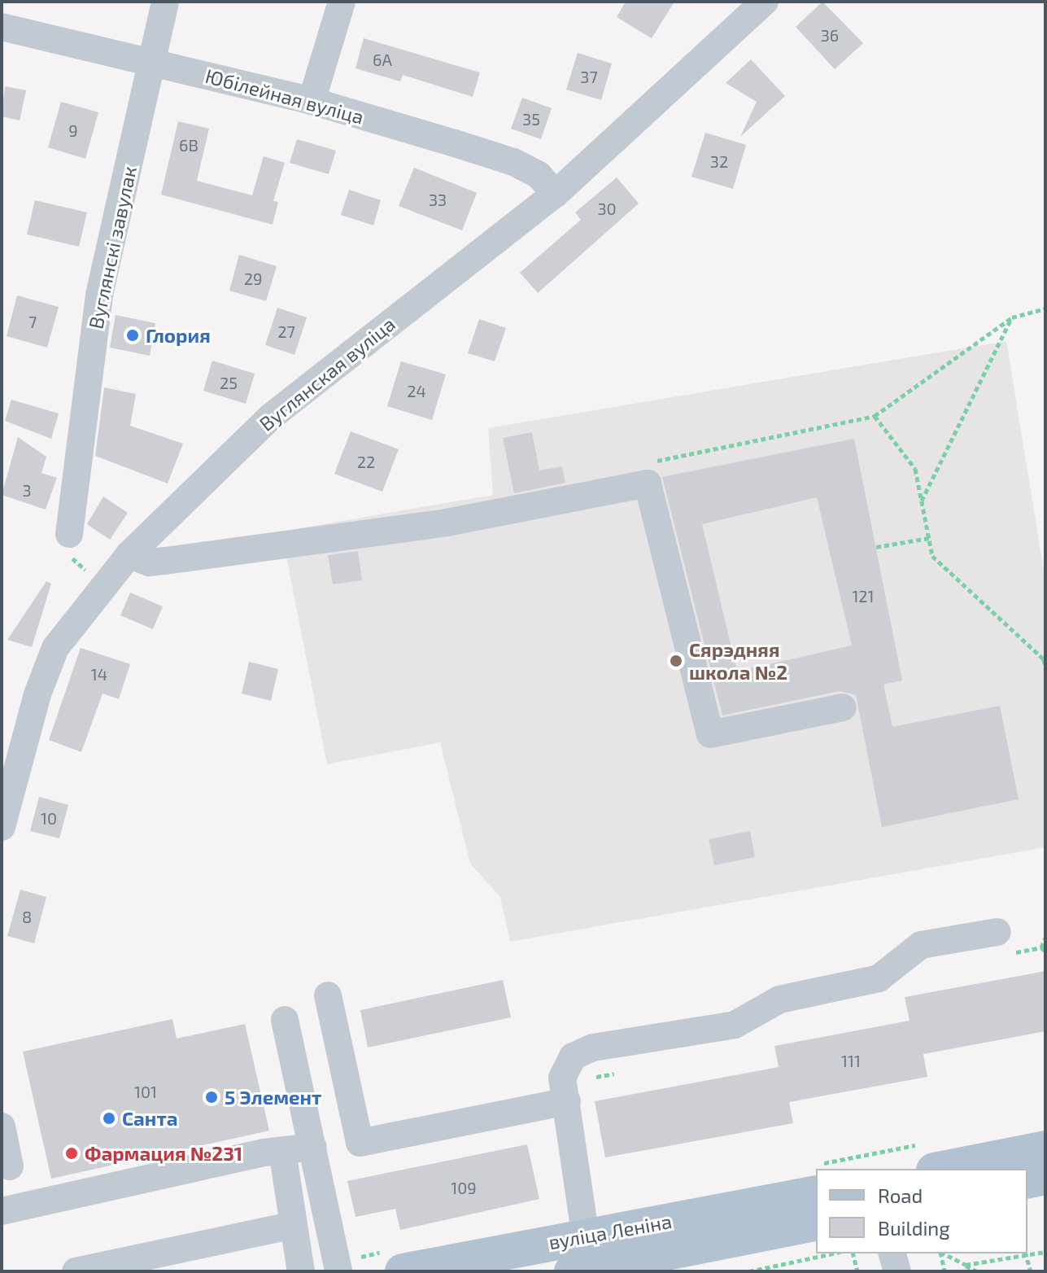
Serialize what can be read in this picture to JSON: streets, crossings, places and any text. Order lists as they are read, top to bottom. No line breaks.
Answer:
{"streets":{"main road":["вуліца Леніна"],"street":["Юбілейная вуліца","Вуглянскі завулак","Вуглянская вуліца"]},"crossings":[["Юбілейная вуліца","Вуглянскі завулак"],["Юбілейная вуліца","Вуглянская вуліца"]],"places":["Глория","Сярэдняя школа №2","5 Элемент","Санта","Фармация №231"],"house_numbers":["36","6А","37","35","9","6В","32","33","30","29","7","27","25","24","22","3","121","14","10","8","111","101","109"],"legend":["Road","Building"]}
